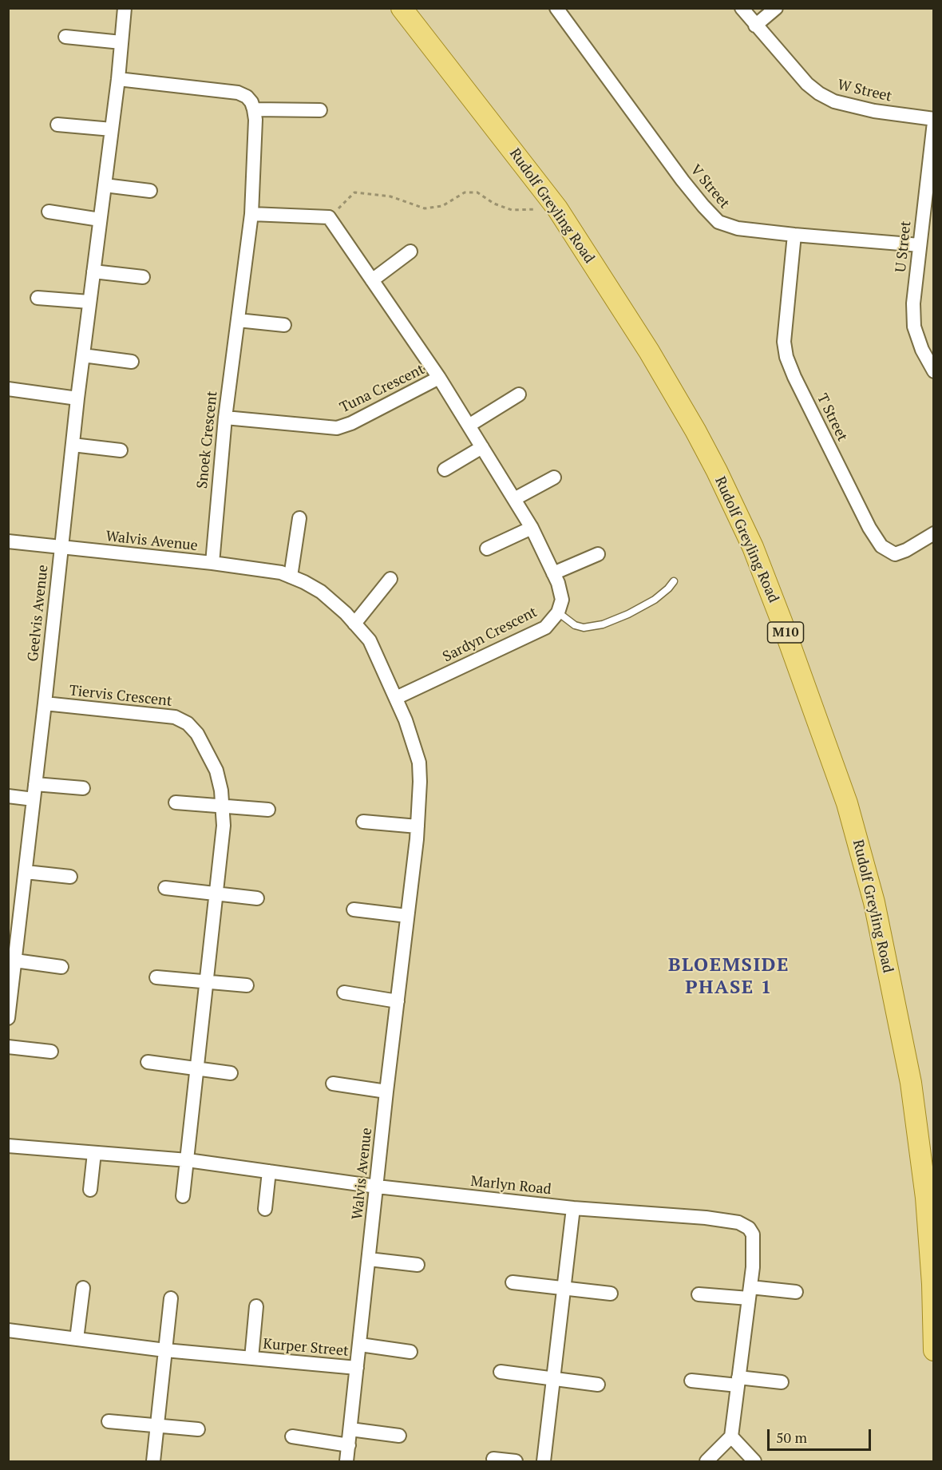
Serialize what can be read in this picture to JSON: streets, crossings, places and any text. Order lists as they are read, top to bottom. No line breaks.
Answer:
{"streets":{"main road":["Rudolf Greyling Road","M10"],"street":["W Street","V Street","U Street","Tuna Crescent","T Street","Snoek Crescent","Walvis Avenue","Geelvis Avenue","Sardyn Crescent","Tiervis Crescent","Marlyn Road","Kurper Street"]},"crossings":[["V Street","U Street"],["V Street","T Street"],["Tuna Crescent","Snoek Crescent"],["Tuna Crescent","Sardyn Crescent"],["Snoek Crescent","Walvis Avenue"],["Walvis Avenue","Geelvis Avenue"],["Walvis Avenue","Sardyn Crescent"],["Walvis Avenue","Marlyn Road"],["Walvis Avenue","Kurper Street"],["Geelvis Avenue","Tiervis Crescent"],["Tiervis Crescent","Marlyn Road"]],"districts":["BLOEMSIDE PHASE 1"],"scale_bar":"50 m"}
